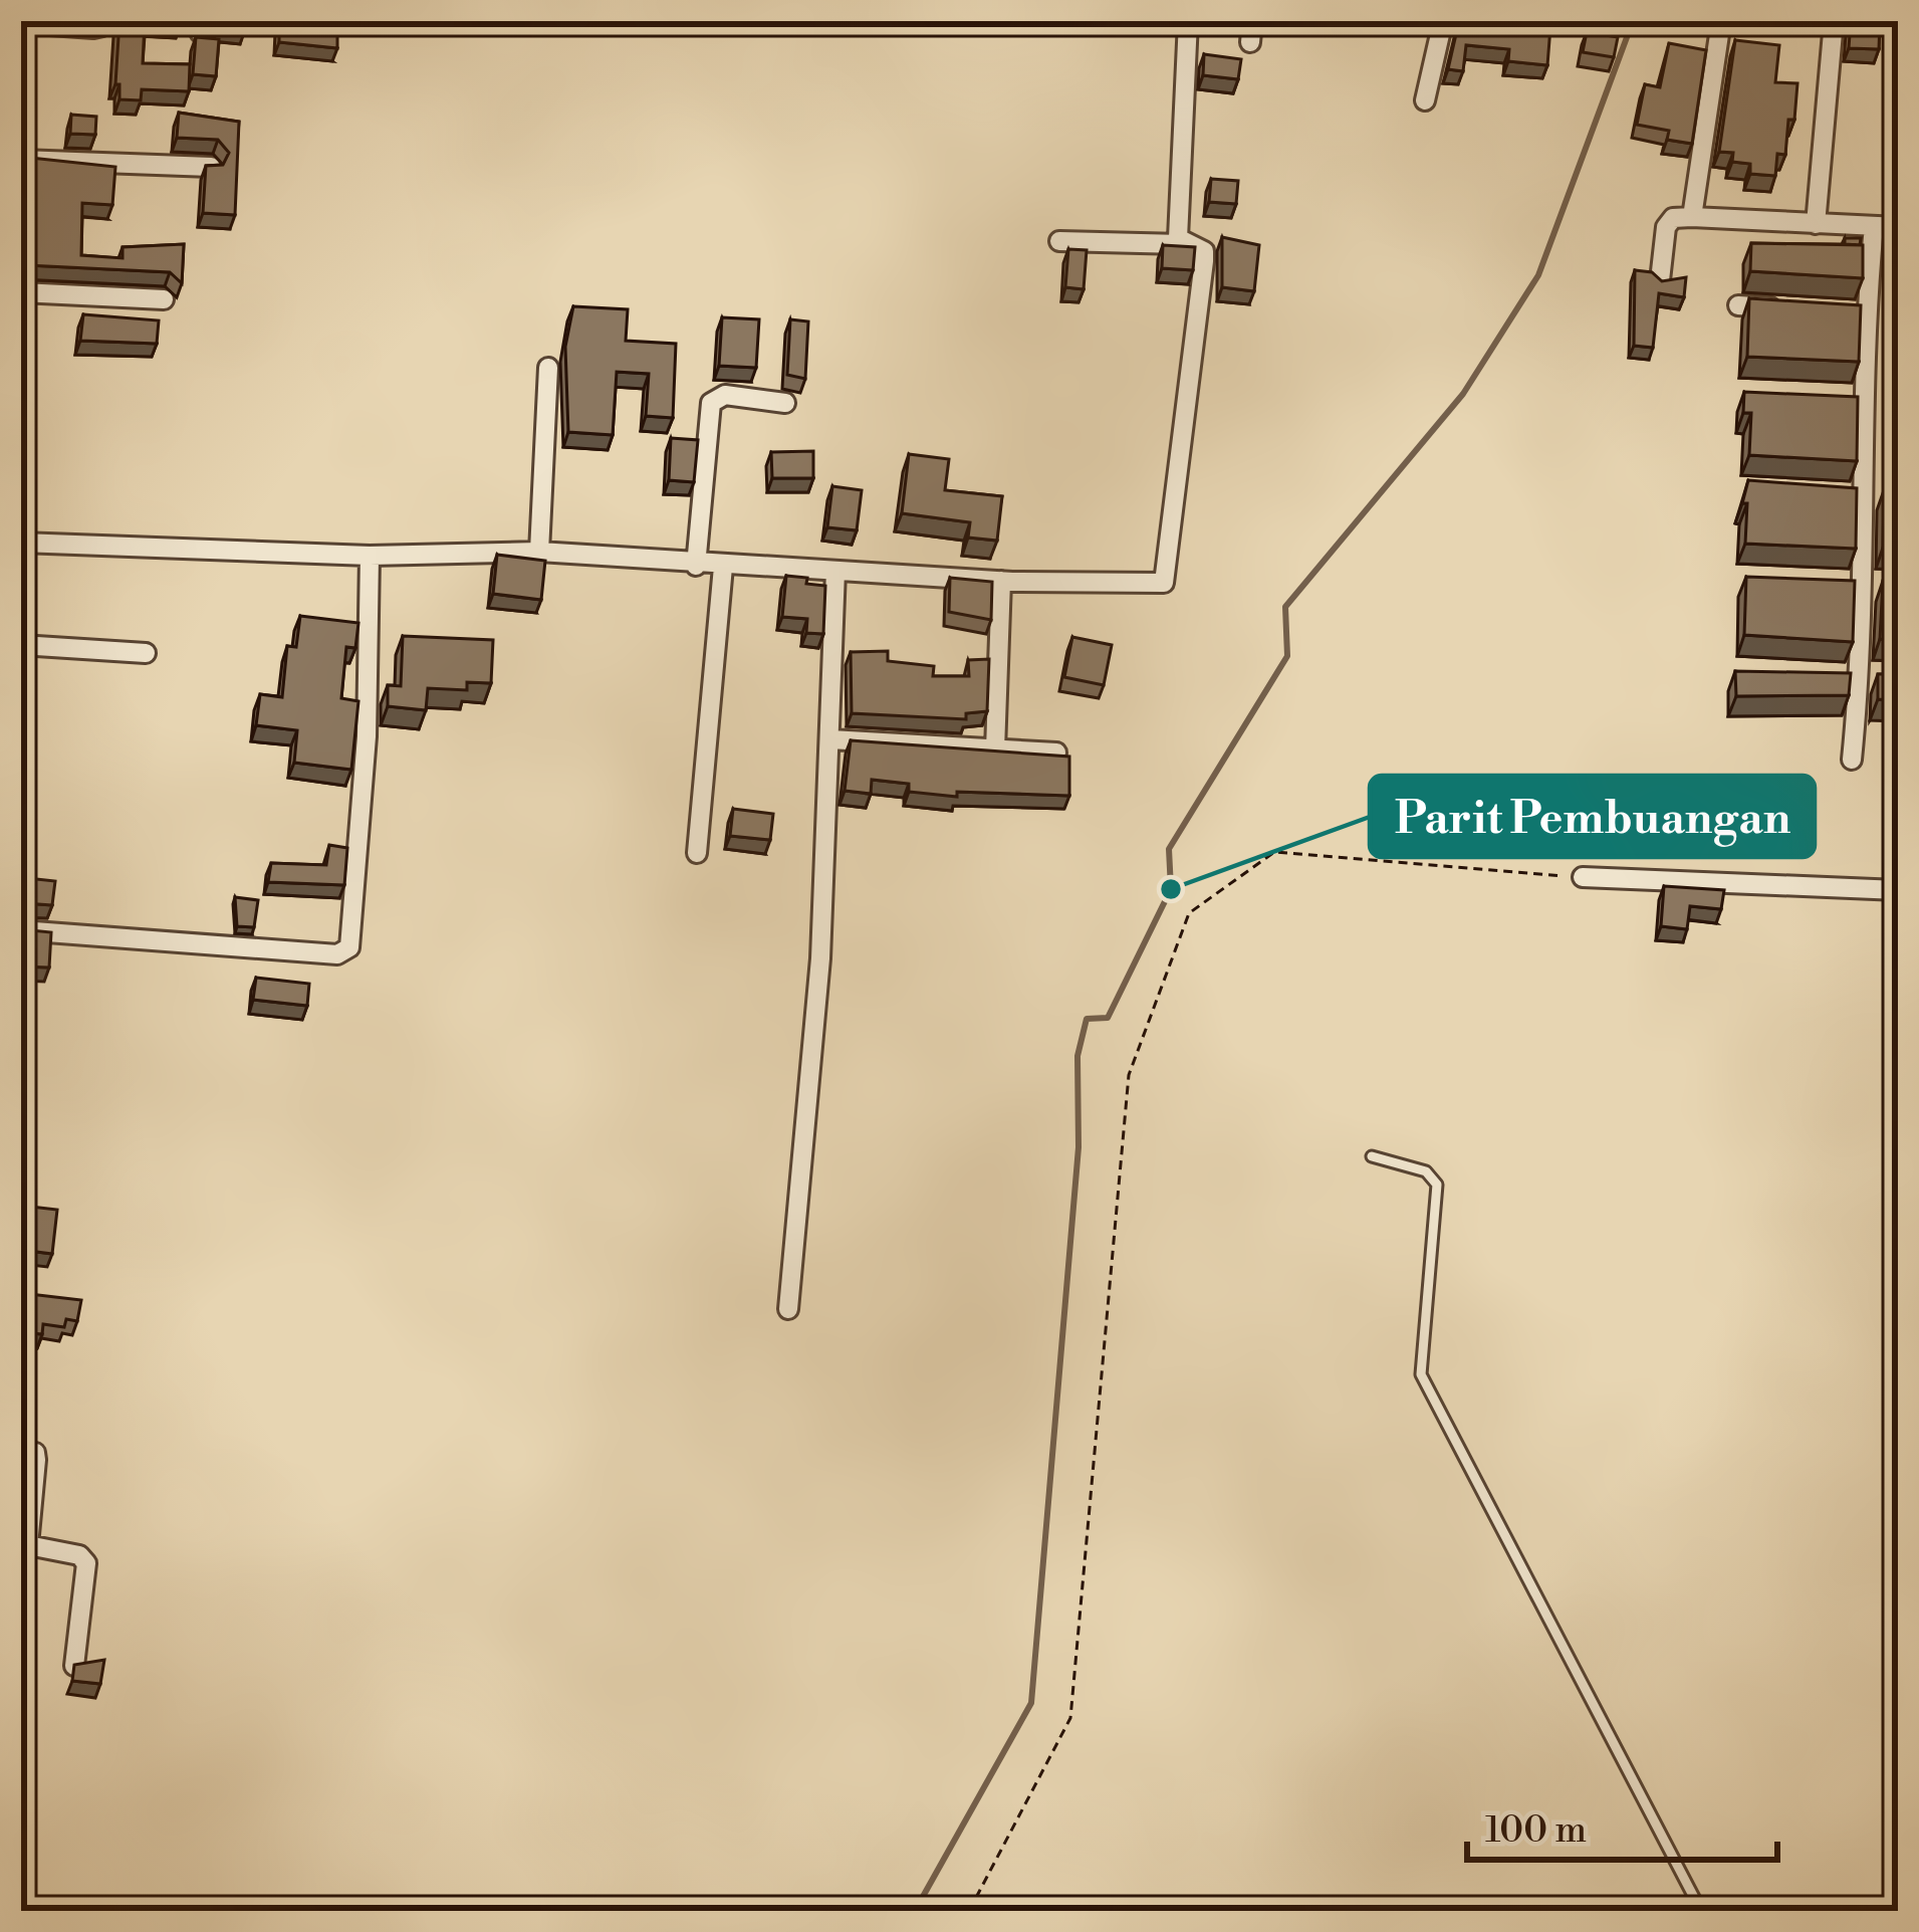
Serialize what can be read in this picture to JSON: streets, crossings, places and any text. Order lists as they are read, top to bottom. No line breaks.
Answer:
{"places":["Parit Pembuangan"],"scale_bar":"100 m"}
